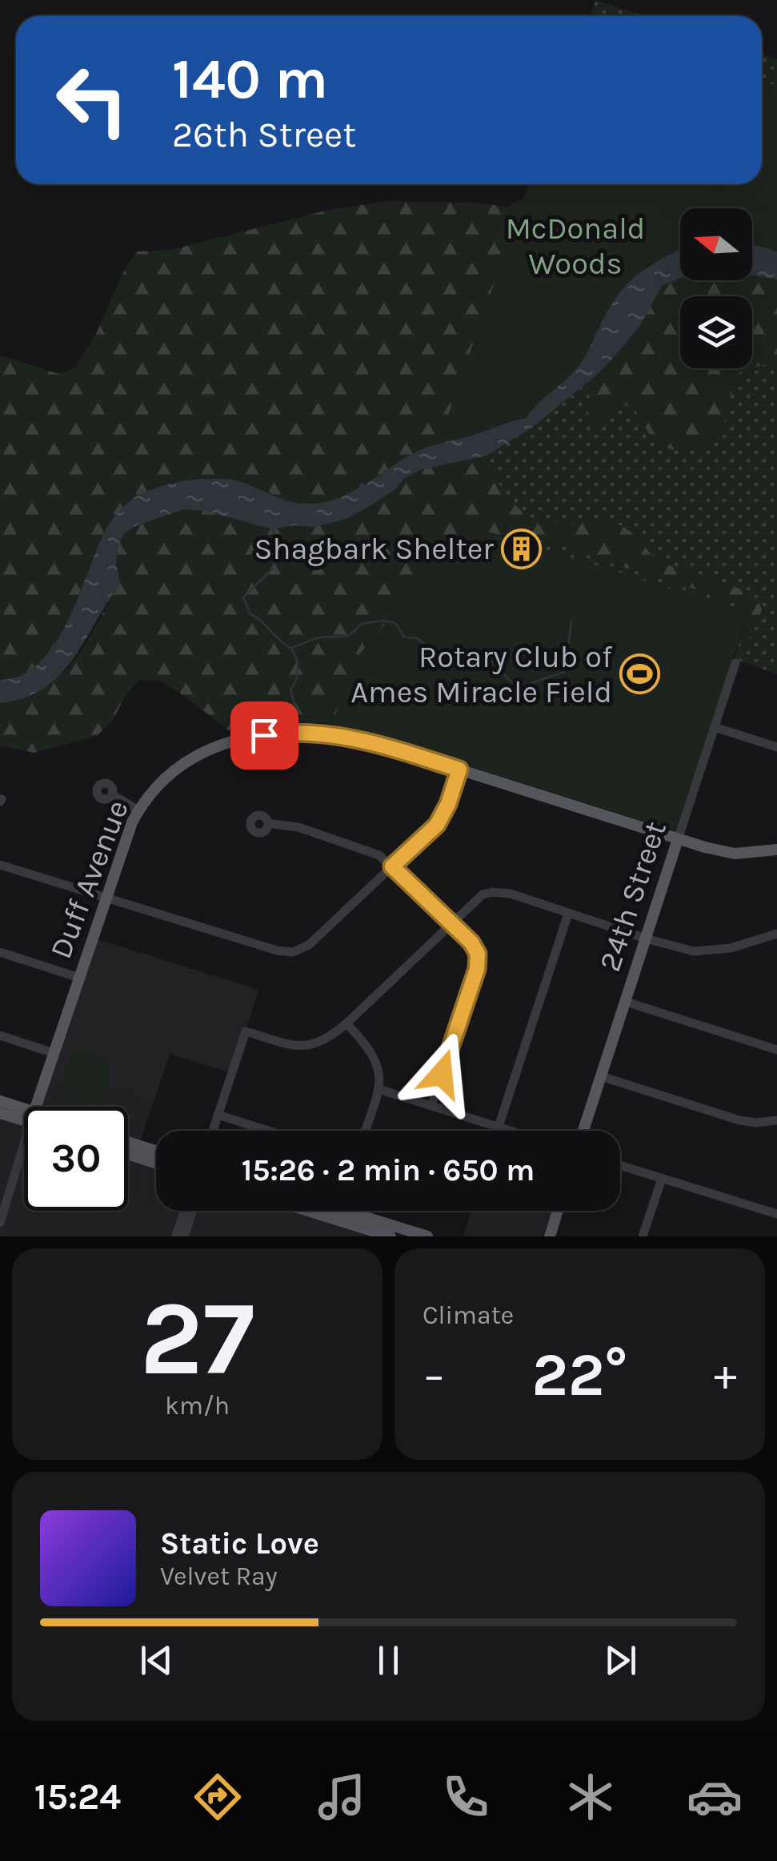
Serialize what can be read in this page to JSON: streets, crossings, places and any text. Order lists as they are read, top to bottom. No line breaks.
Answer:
{"streets":{"main road":["Duff Avenue","24th Street"]},"crossings":[["Duff Avenue","24th Street"]],"parks":["McDonald Woods"],"places":{"building":["Shagbark Shelter"],"sports":["Rotary Club of Ames Miracle Field"]},"north":"left","page":{"turn":["140 m","26th Street"],"limit":"30","trip":"15:26 · 2 min · 650 m","tile":[["27","km/h"],"Climate"],"heat":["−","22°","+"],"song":["Static Love","Velvet Ray"],"tabs":"15:24"}}
